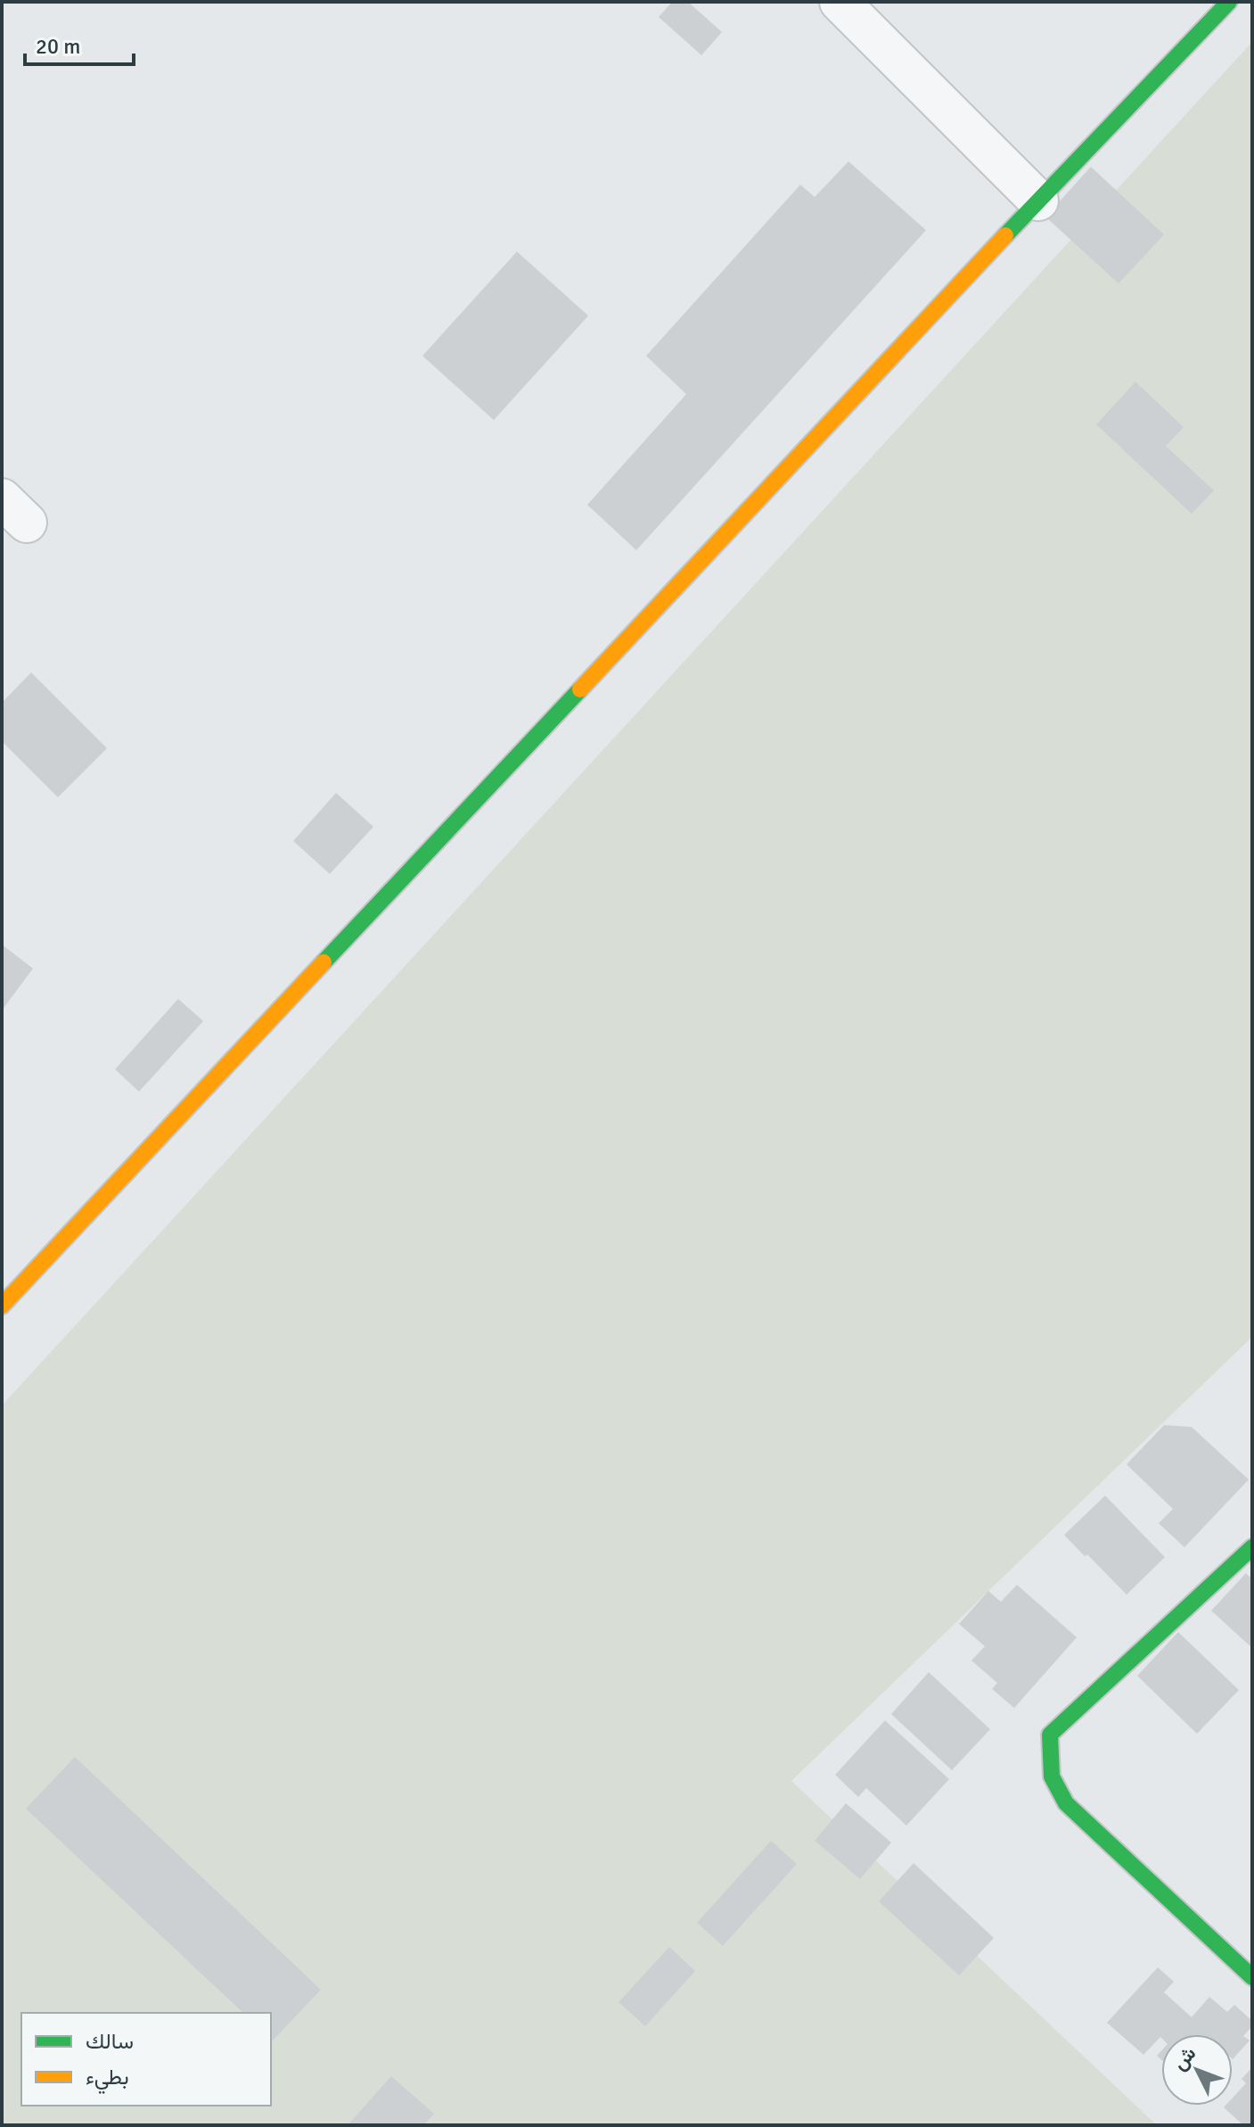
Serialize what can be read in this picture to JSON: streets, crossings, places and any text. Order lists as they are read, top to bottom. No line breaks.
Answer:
{"legend":["سالك","بطيء"],"scale_bar":"20 m","north":"top left"}
